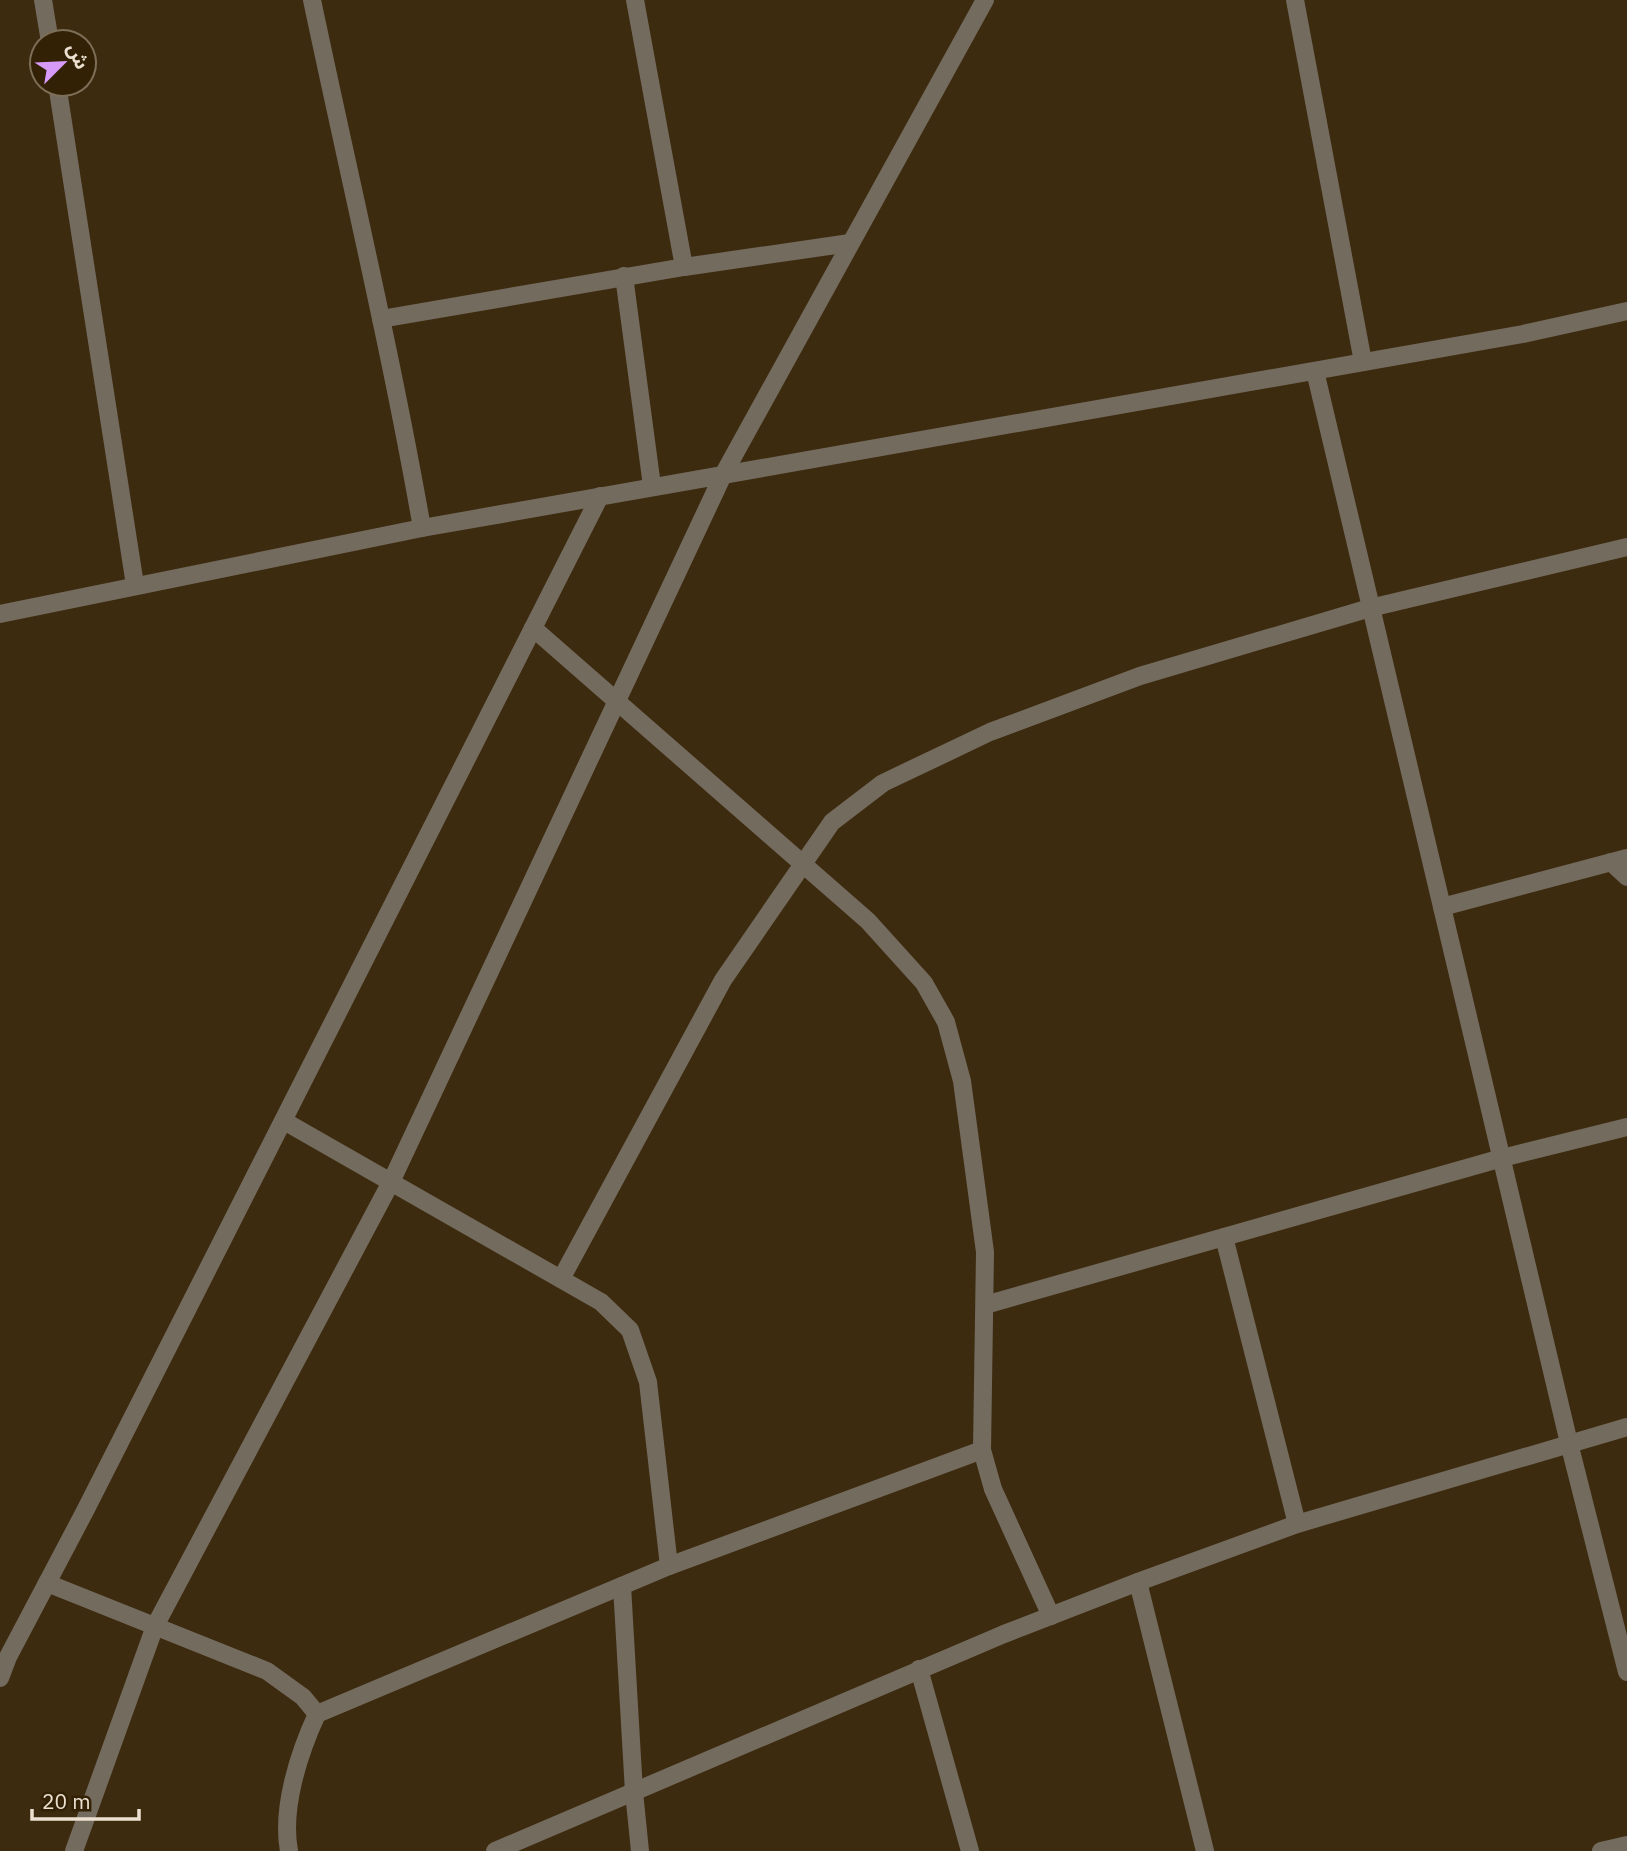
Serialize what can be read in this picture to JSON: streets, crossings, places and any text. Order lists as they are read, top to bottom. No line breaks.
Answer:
{"scale_bar":"20 m","north":"top right"}
